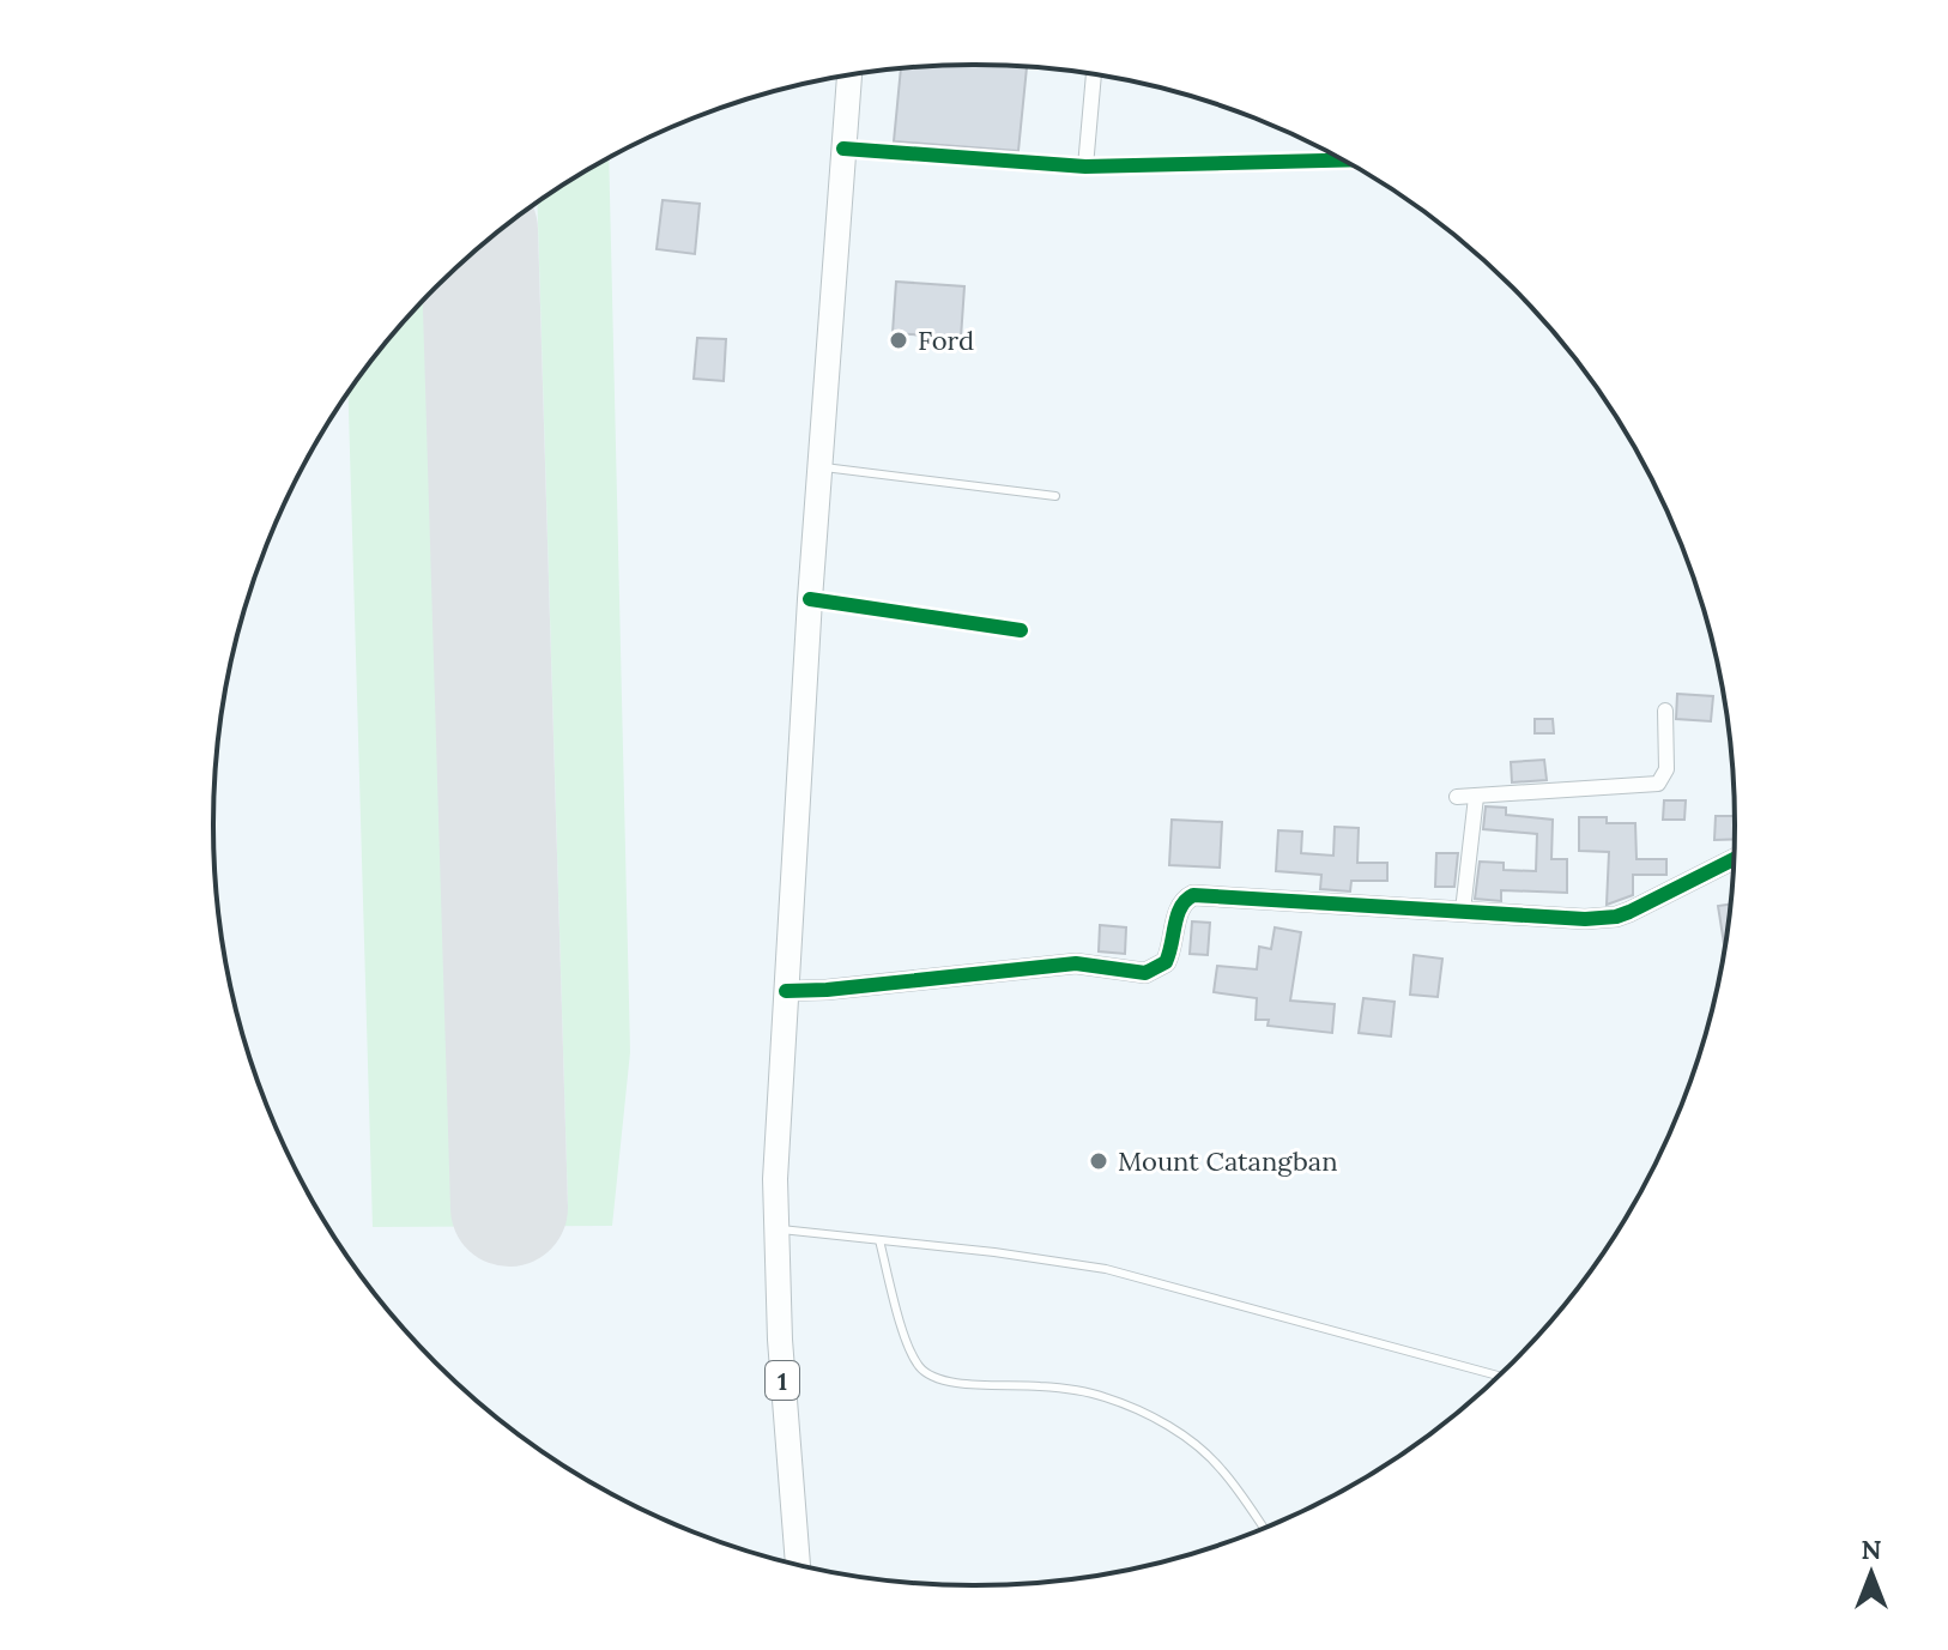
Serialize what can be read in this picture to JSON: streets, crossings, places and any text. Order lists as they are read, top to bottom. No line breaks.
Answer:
{"streets":{"highway":["1"]},"places":["Ford","Mount Catangban"],"north":"top"}
